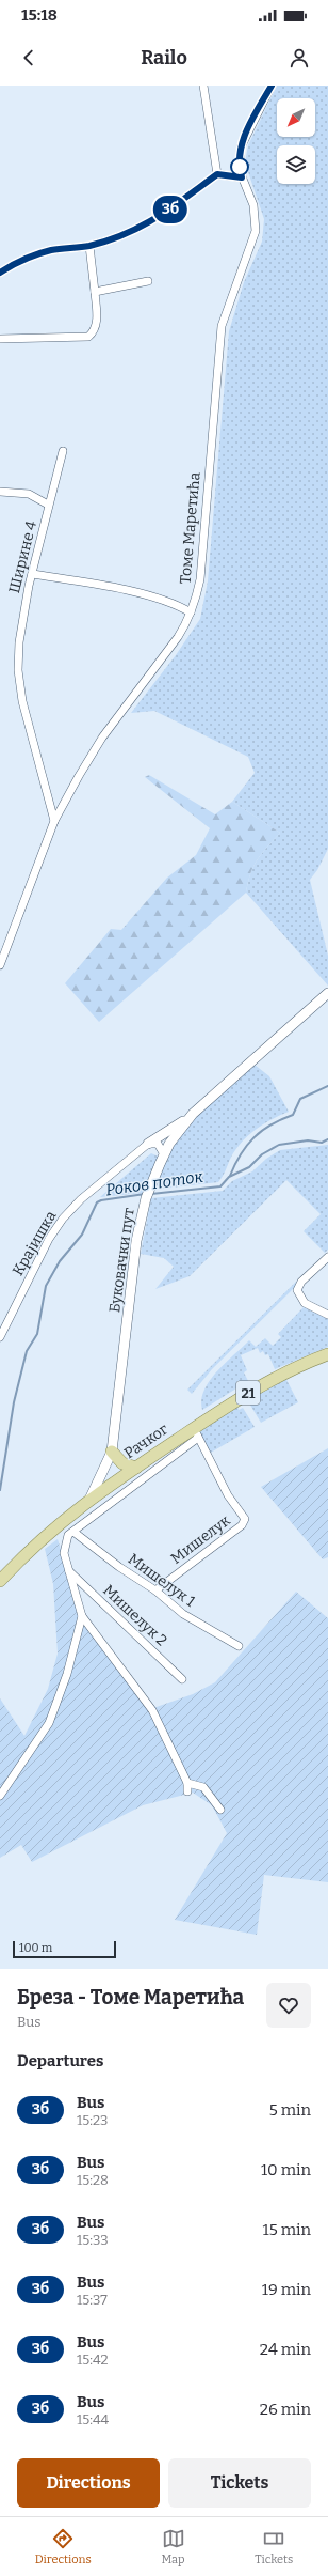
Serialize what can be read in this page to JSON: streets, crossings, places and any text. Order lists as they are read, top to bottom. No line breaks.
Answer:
{"streets":{"main road":["21","Рачког"],"street":["Томе Маретића","Ширине 4","Крајишка","Буковачки пут","Мишелук","Мишелук 1","Мишелук 2"]},"crossings":[["Томе Маретића","Ширине 4"],["Буковачки пут","Рачког"],["Рачког","Мишелук"],["Мишелук","Мишелук 1"]],"water":["Роков поток"],"lines":["bus line 3б"],"scale_bar":"100 m","north":"bottom left","page":{"status":"15:18","header":"Railo","on_map":"3б","scale":"100 m","heading":[["Бреза - Томе Маретића","Bus"],"Departures"],"list":[{"mark":"3б","name":"Bus","note":"15:23","value":"5 min"},{"mark":"3б","name":"Bus","note":"15:28","value":"10 min"},{"mark":"3б","name":"Bus","note":"15:33","value":"15 min"},{"mark":"3б","name":"Bus","note":"15:37","value":"19 min"},{"mark":"3б","name":"Bus","note":"15:42","value":"24 min"},{"mark":"3б","name":"Bus","note":"15:44","value":"26 min"}],"buttons":["Directions","Tickets"],"tabs":["Directions","Map","Tickets"]}}
